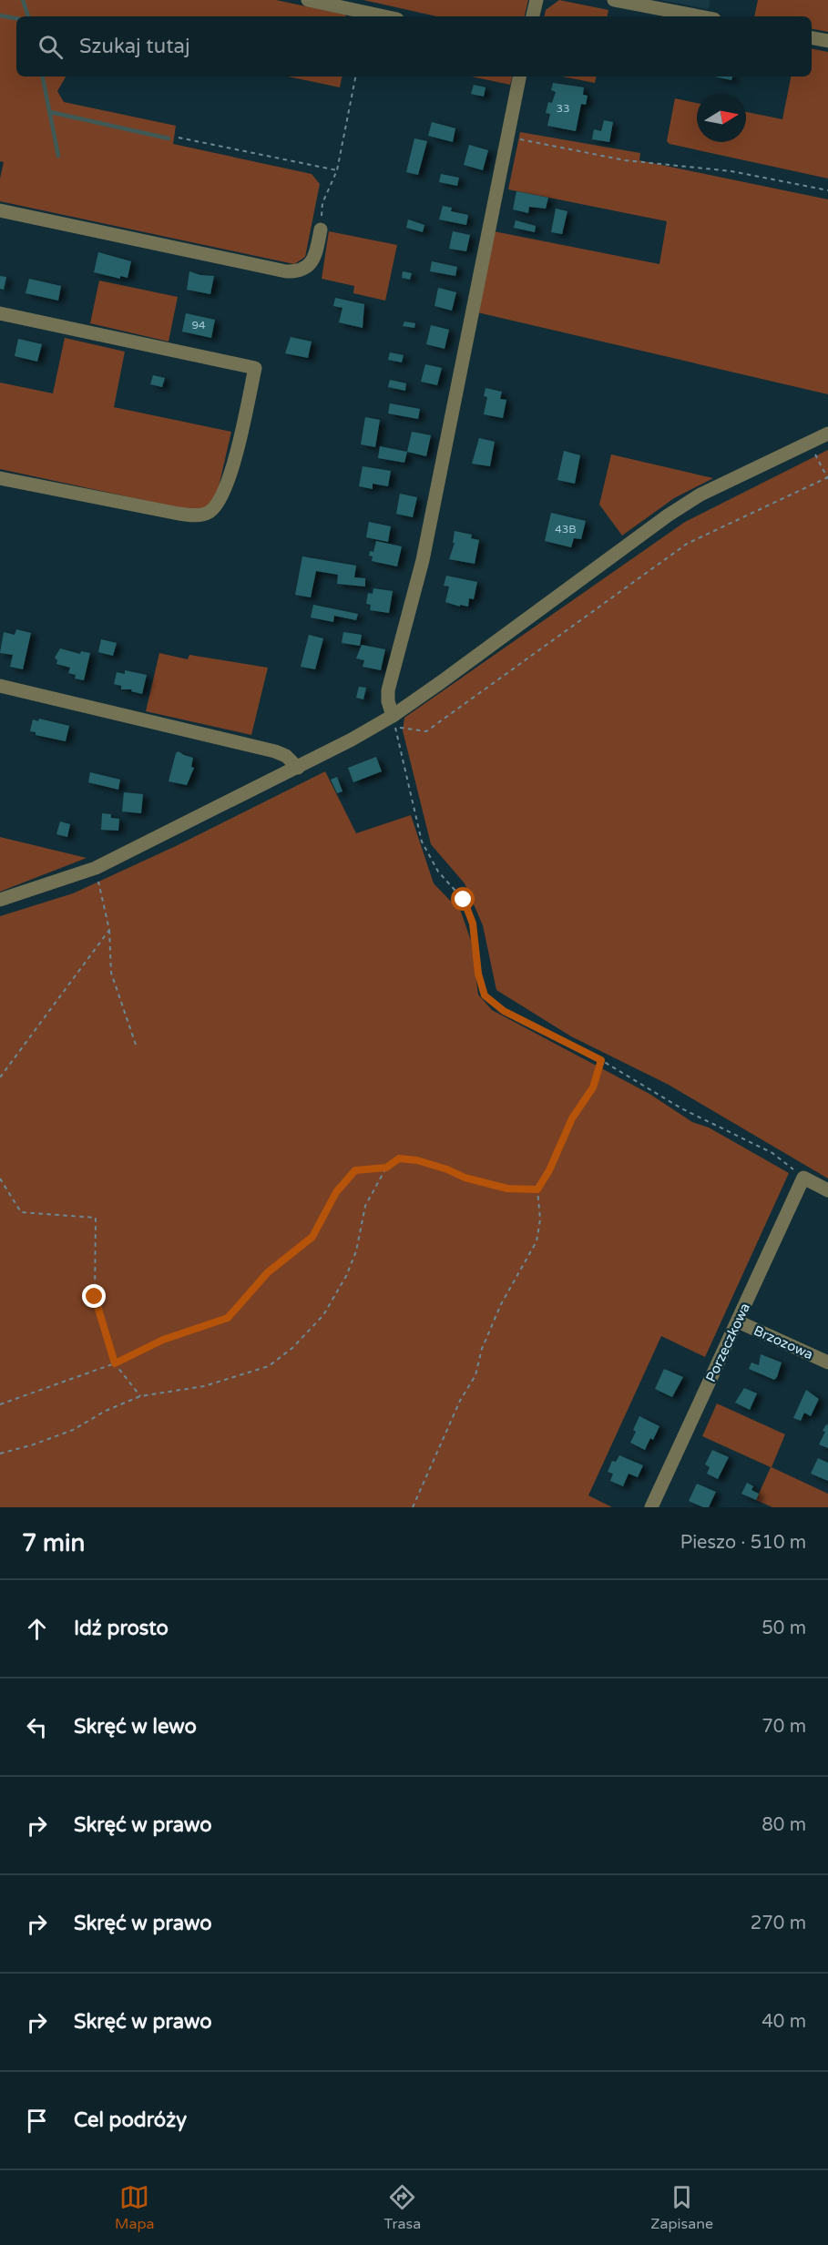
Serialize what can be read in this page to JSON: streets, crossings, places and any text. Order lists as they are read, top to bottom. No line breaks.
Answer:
{"streets":{"street":["Porzeczkowa","Brzozowa"]},"crossings":[["Porzeczkowa","Brzozowa"]],"house_numbers":["33","94","43B"],"north":"right","page":{"search":"Szukaj tutaj","heading":["7 min","Pieszo · 510 m"],"list":[["Idź prosto","50 m"],["Skręć w lewo","70 m"],["Skręć w prawo","80 m"],["Skręć w prawo","270 m"],["Skręć w prawo","40 m"],"Cel podróży"],"nav":["Mapa","Trasa","Zapisane"]}}
